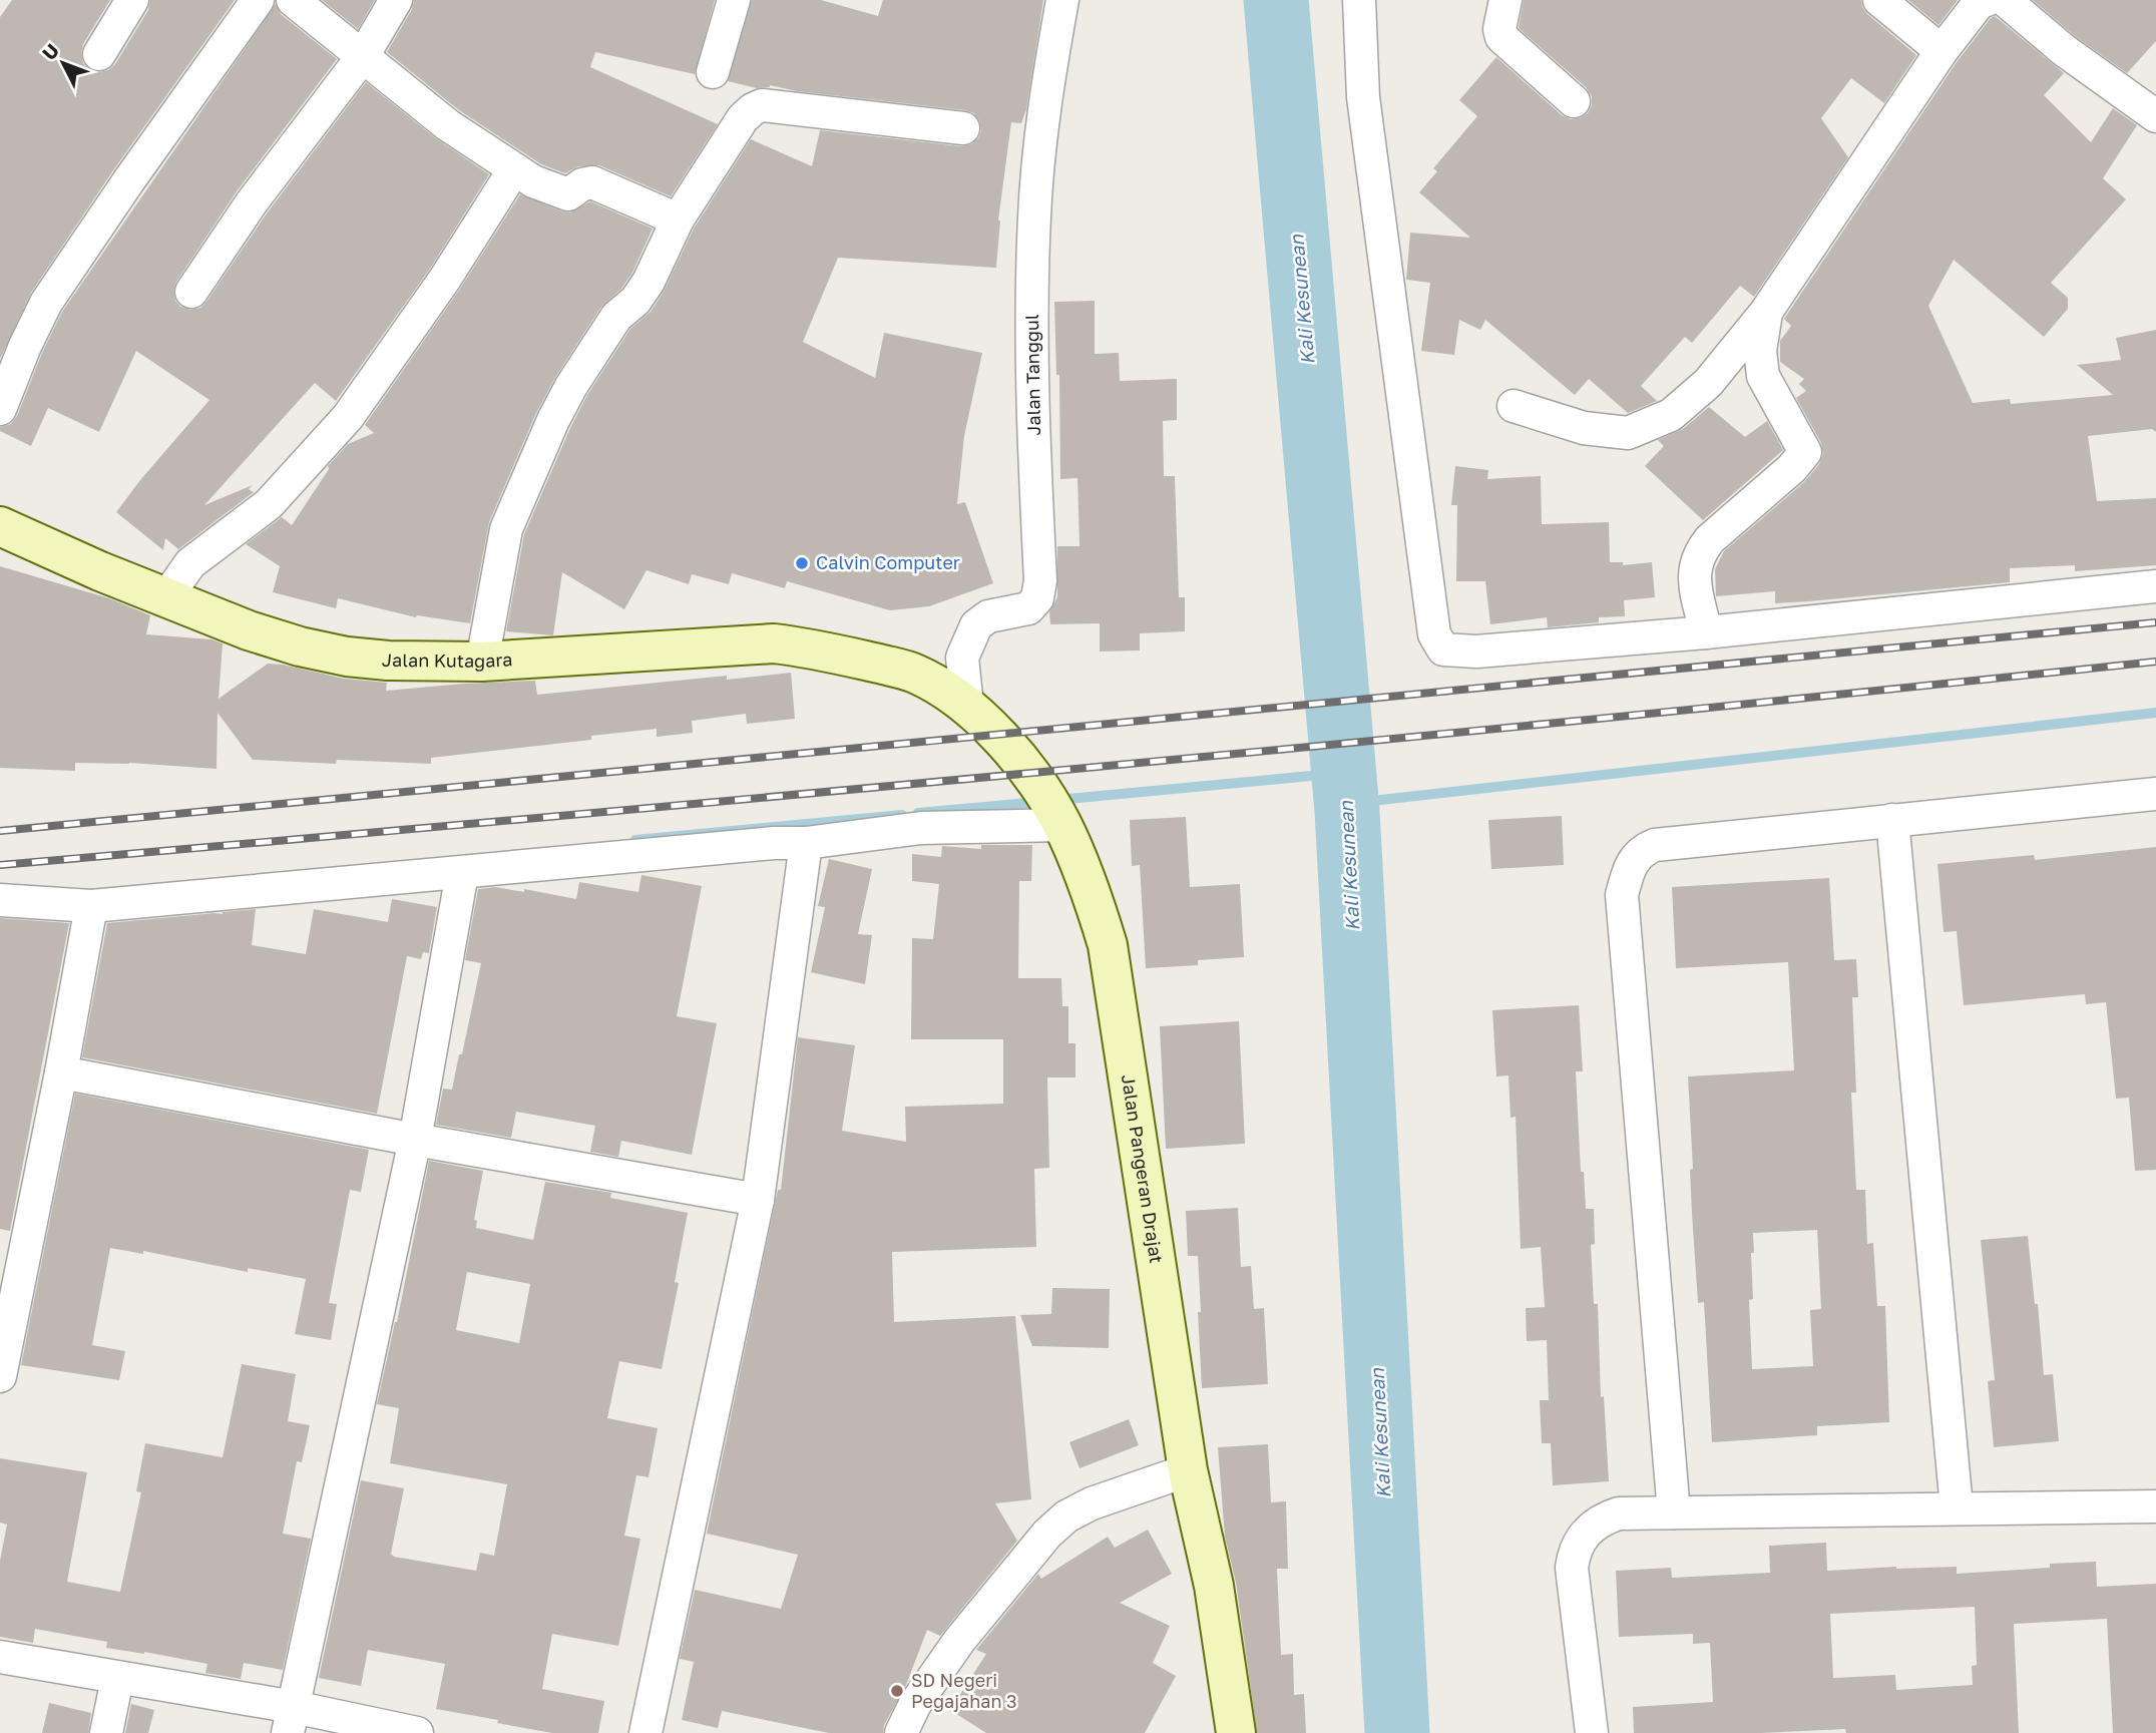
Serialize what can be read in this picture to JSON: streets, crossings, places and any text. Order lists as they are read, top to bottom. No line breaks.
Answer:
{"streets":{"street":["Jalan Tanggul","Jalan Kutagara","Jalan Pangeran Drajat"]},"crossings":[["Jalan Tanggul","Jalan Pangeran Drajat"],["Jalan Kutagara","Jalan Pangeran Drajat"]],"water":["Kali Kesunean"],"places":["Calvin Computer","SD Negeri Pegajahan 3"],"north":"top left"}
